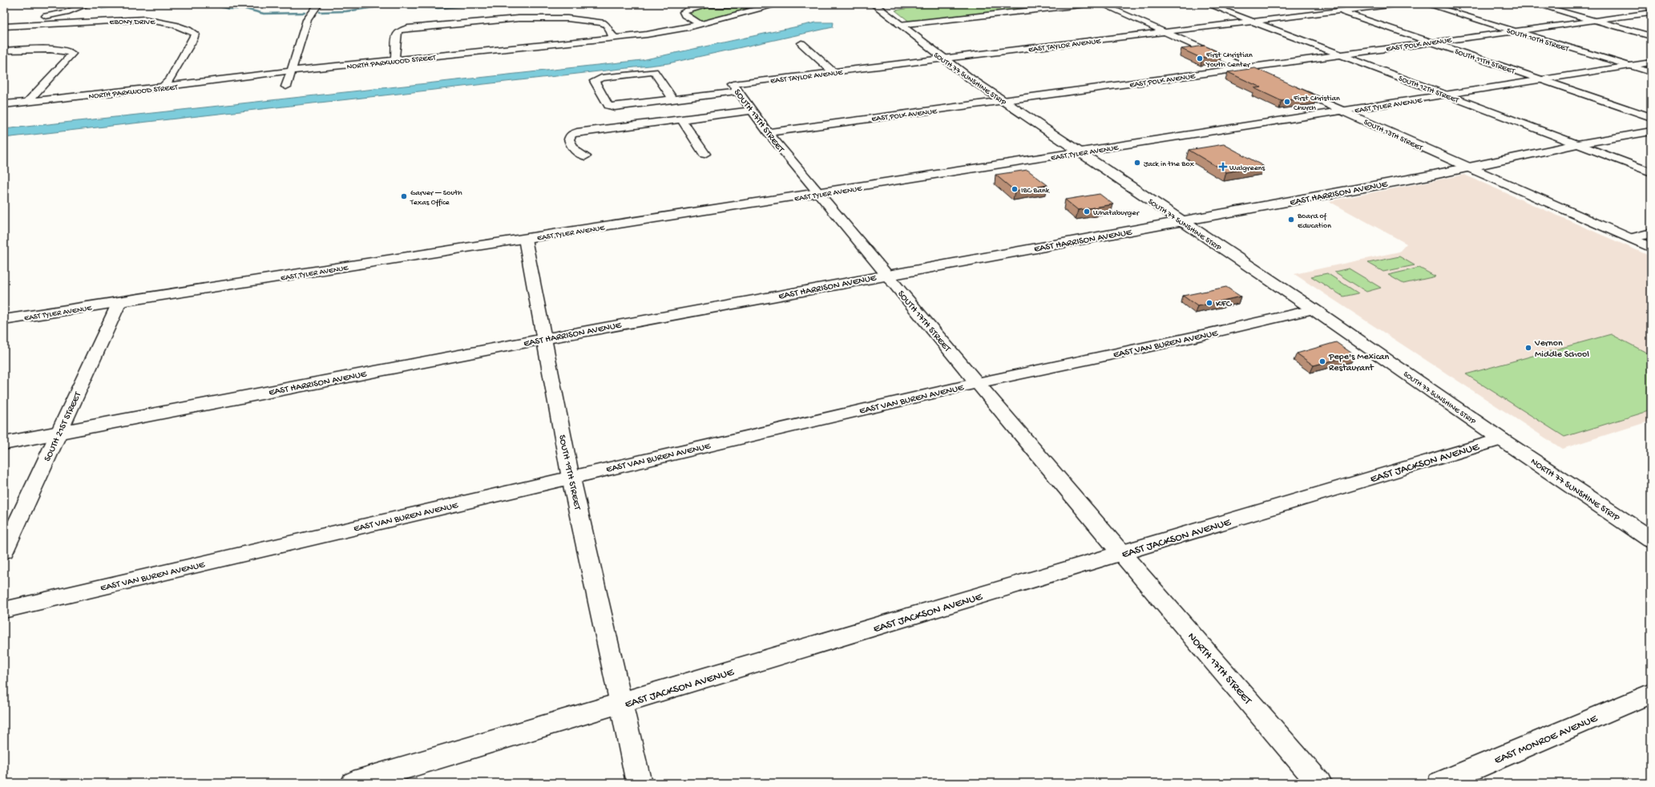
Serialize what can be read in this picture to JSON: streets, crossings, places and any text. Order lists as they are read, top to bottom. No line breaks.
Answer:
{"streets":{"main road":["SOUTH 77 SUNSHINE STRIP","EAST TYLER AVENUE","SOUTH 13TH STREET","EAST HARRISON AVENUE","NORTH 77 SUNSHINE STRIP"],"street":["EBONY DRIVE","SOUTH 10TH STREET","EAST POLK AVENUE","EAST TAYLOR AVENUE","SOUTH 11TH STREET","NORTH PARKWOOD STREET","SOUTH 12TH STREET","SOUTH 17TH STREET","EAST VAN BUREN AVENUE","SOUTH 21ST STREET","EAST JACKSON AVENUE","SOUTH 19TH STREET","NORTH 17TH STREET","EAST MONROE AVENUE"]},"crossings":[["EBONY DRIVE","NORTH PARKWOOD STREET"],["SOUTH 10TH STREET","EAST POLK AVENUE"],["SOUTH 10TH STREET","EAST TYLER AVENUE"],["EAST POLK AVENUE","SOUTH 11TH STREET"],["EAST POLK AVENUE","SOUTH 77 SUNSHINE STRIP"],["EAST POLK AVENUE","SOUTH 12TH STREET"],["EAST POLK AVENUE","SOUTH 17TH STREET"],["EAST TAYLOR AVENUE","SOUTH 11TH STREET"],["EAST TAYLOR AVENUE","SOUTH 77 SUNSHINE STRIP"],["EAST TAYLOR AVENUE","SOUTH 12TH STREET"],["EAST TAYLOR AVENUE","SOUTH 17TH STREET"],["SOUTH 11TH STREET","EAST TYLER AVENUE"],["SOUTH 77 SUNSHINE STRIP","EAST TYLER AVENUE"],["SOUTH 77 SUNSHINE STRIP","EAST HARRISON AVENUE"],["SOUTH 77 SUNSHINE STRIP","EAST VAN BUREN AVENUE"],["SOUTH 77 SUNSHINE STRIP","EAST JACKSON AVENUE"],["SOUTH 77 SUNSHINE STRIP","NORTH 77 SUNSHINE STRIP"],["SOUTH 12TH STREET","EAST TYLER AVENUE"],["SOUTH 12TH STREET","EAST HARRISON AVENUE"],["EAST TYLER AVENUE","SOUTH 17TH STREET"],["EAST TYLER AVENUE","SOUTH 13TH STREET"],["EAST TYLER AVENUE","SOUTH 21ST STREET"],["EAST TYLER AVENUE","SOUTH 19TH STREET"],["SOUTH 17TH STREET","EAST HARRISON AVENUE"],["SOUTH 17TH STREET","EAST VAN BUREN AVENUE"],["SOUTH 17TH STREET","EAST JACKSON AVENUE"],["SOUTH 17TH STREET","NORTH 17TH STREET"],["SOUTH 13TH STREET","EAST HARRISON AVENUE"],["EAST HARRISON AVENUE","SOUTH 21ST STREET"],["EAST HARRISON AVENUE","SOUTH 19TH STREET"],["EAST VAN BUREN AVENUE","SOUTH 19TH STREET"],["EAST JACKSON AVENUE","SOUTH 19TH STREET"],["EAST JACKSON AVENUE","NORTH 77 SUNSHINE STRIP"],["EAST JACKSON AVENUE","NORTH 17TH STREET"]],"places":{"other":["First Christian Youth Center","First Christian Church","Jack in the Box","IBC Bank","Garver — South Texas Office","Whataburger","Board of Education","KFC","Vernon Middle School","Pepe's Mexican Restaurant"],"health":["Walgreens"]}}
